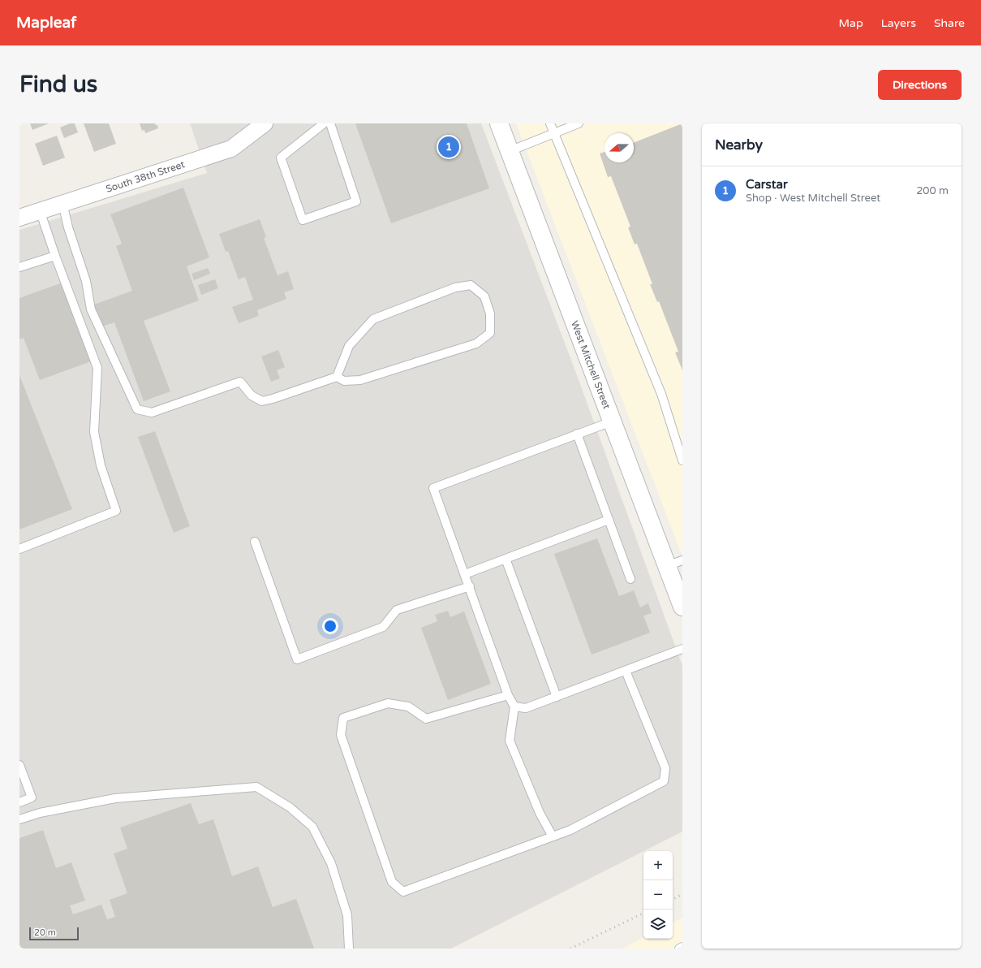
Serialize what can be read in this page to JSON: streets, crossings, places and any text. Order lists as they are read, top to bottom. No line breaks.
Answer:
{"streets":{"street":["South 38th Street","West Mitchell Street"]},"scale_bar":"20 m","north":"left","page":{"header":"Mapleaf","nav":["Map","Layers","Share"],"buttons":"Directions","title":"Find us","heading":"Nearby","pins":"1","list":[{"mark":"1","name":"Carstar","note":"Shop · West Mitchell Street","value":"200 m"}],"map_buttons":["+","−"],"scale":"20 m"}}
